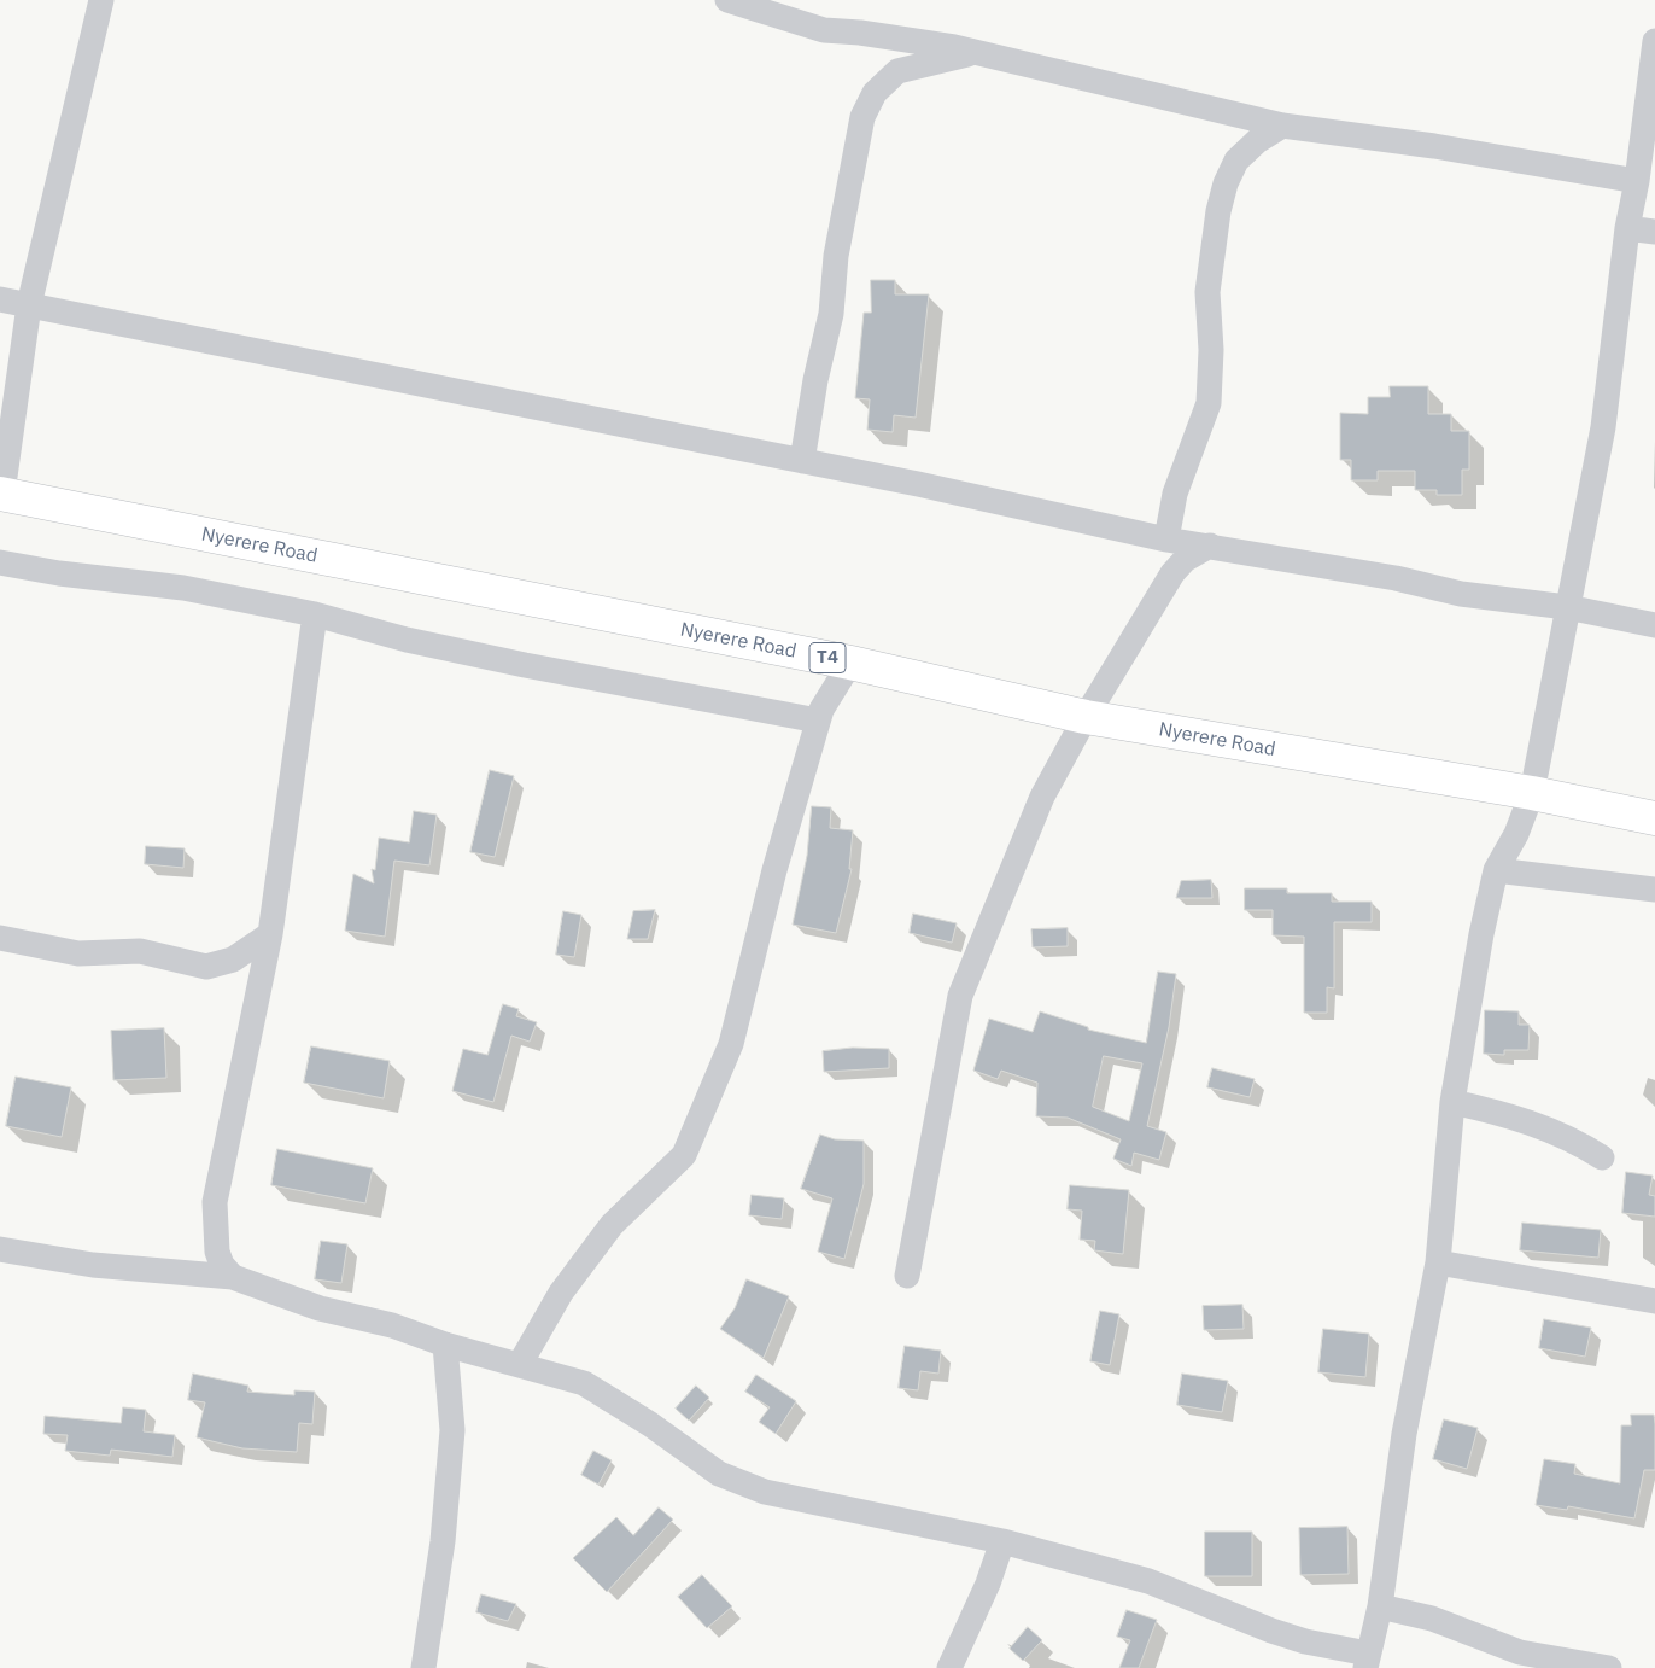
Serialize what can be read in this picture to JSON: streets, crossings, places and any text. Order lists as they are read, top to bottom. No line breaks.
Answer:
{"streets":{"highway":["Nyerere Road","T4"]}}
